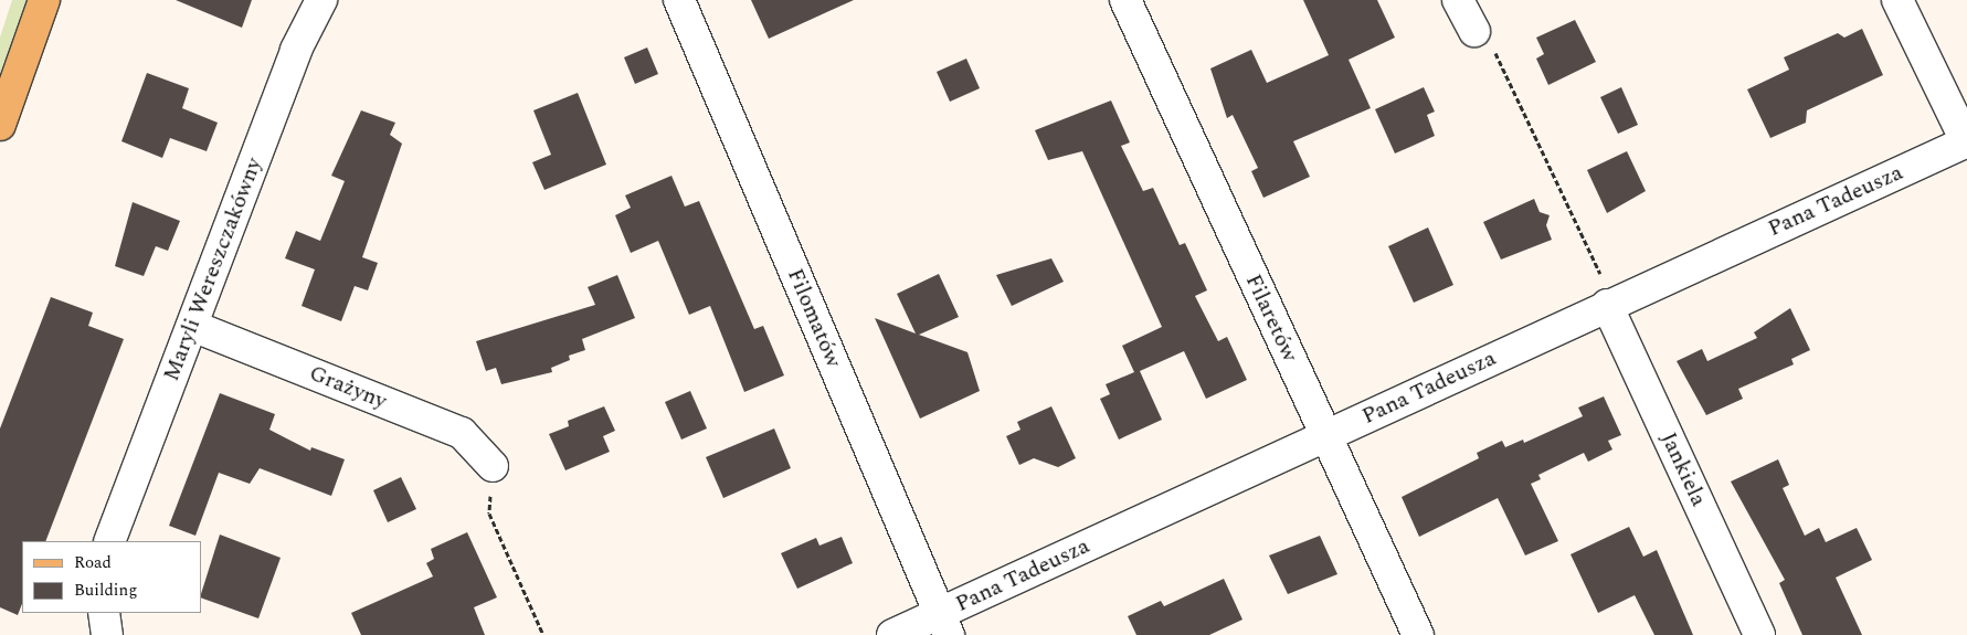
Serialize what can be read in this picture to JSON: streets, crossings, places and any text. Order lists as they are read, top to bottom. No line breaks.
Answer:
{"streets":{"street":["Pana Tadeusza","Maryli Wereszczakówny","Filomatów","Filaretów","Grażyny","Jankiela"]},"crossings":[["Pana Tadeusza","Filomatów"],["Pana Tadeusza","Filaretów"],["Pana Tadeusza","Jankiela"],["Maryli Wereszczakówny","Grażyny"]],"legend":["Road","Building"]}
